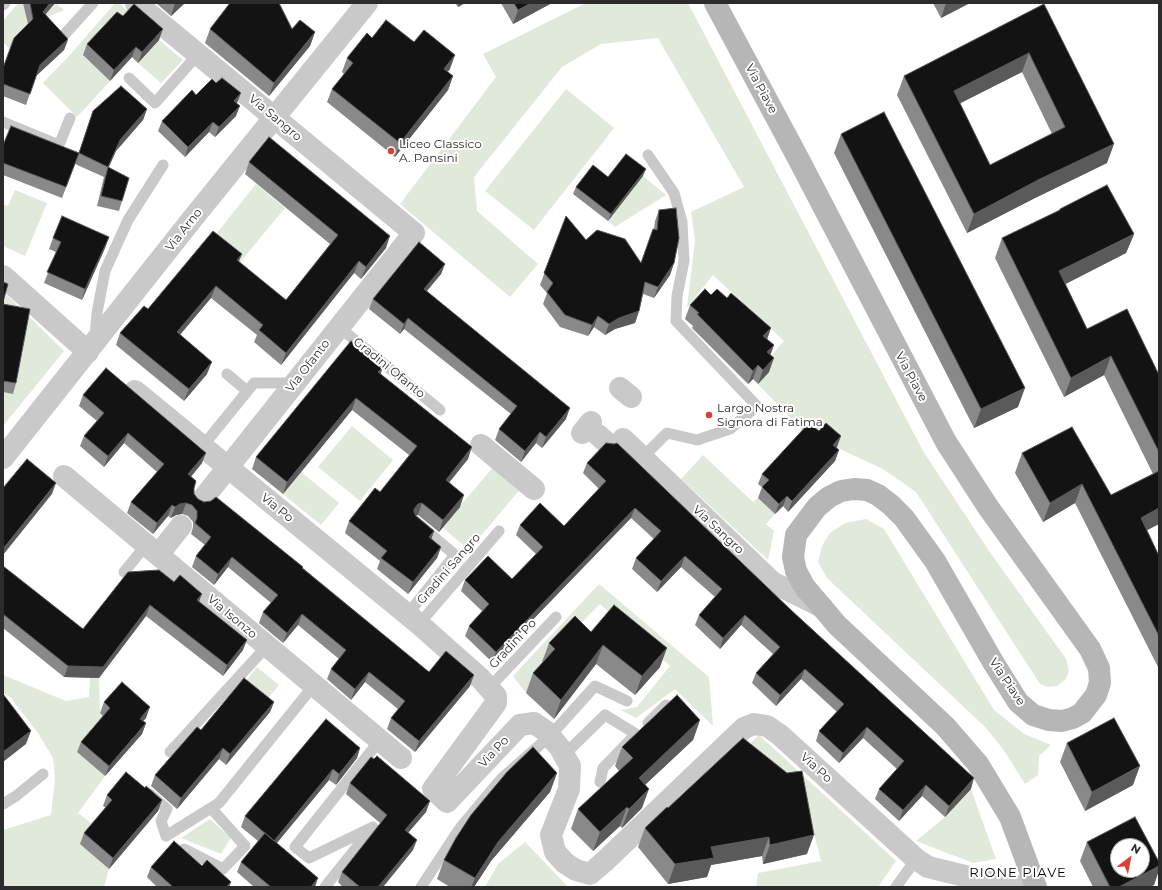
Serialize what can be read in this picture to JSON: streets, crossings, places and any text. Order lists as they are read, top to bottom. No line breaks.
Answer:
{"streets":{"street":["Via Piave","Via Sangro","Via Arno","Via Ofanto","Via Po","Via Isonzo"],"lane":["Gradini Ofanto","Gradini Sangro","Gradini Po"]},"crossings":[["Via Piave","Via Sangro"],["Via Sangro","Via Arno"],["Via Sangro","Via Ofanto"],["Via Ofanto","Gradini Ofanto"],["Via Ofanto","Via Po"],["Via Po","Gradini Sangro"],["Via Po","Gradini Po"]],"districts":["RIONE PIAVE"],"places":["Liceo Classico A. Pansini","Largo Nostra Signora di Fatima"],"north":"top right"}
